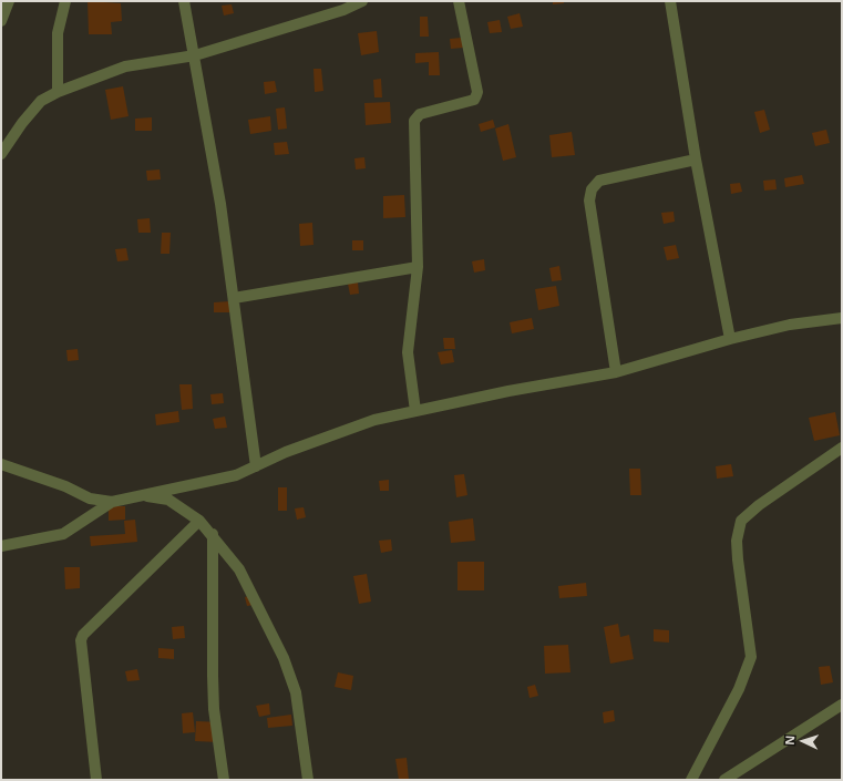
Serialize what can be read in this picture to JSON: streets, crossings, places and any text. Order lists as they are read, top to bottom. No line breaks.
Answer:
{"north":"left"}
